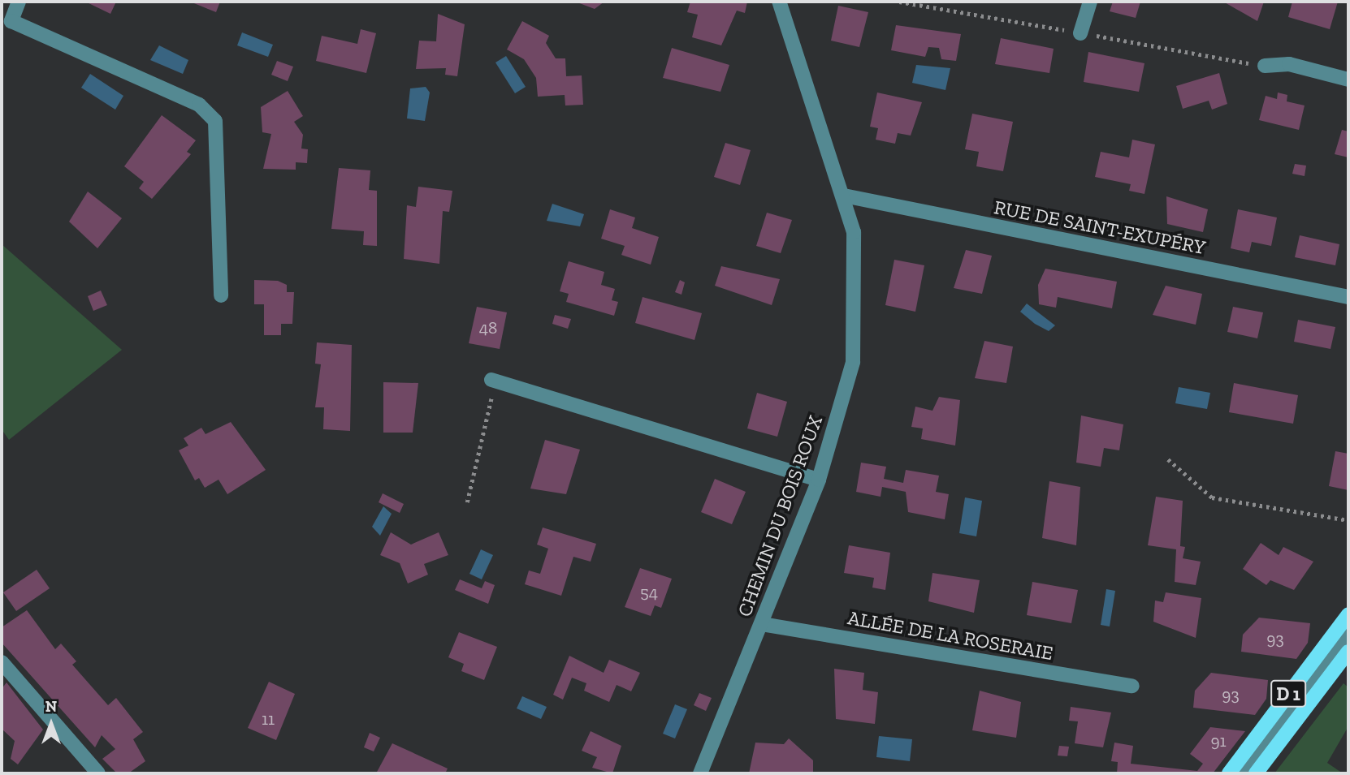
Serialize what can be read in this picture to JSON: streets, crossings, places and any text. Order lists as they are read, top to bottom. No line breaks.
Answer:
{"streets":{"main road":["D 1"],"street":["RUE DE SAINT-EXUPÉRY","CHEMIN DU BOIS ROUX","ALLÉE DE LA ROSERAIE"]},"crossings":[["RUE DE SAINT-EXUPÉRY","CHEMIN DU BOIS ROUX"],["CHEMIN DU BOIS ROUX","ALLÉE DE LA ROSERAIE"]],"house_numbers":["48","54","93","93","11","91"],"north":"top"}
